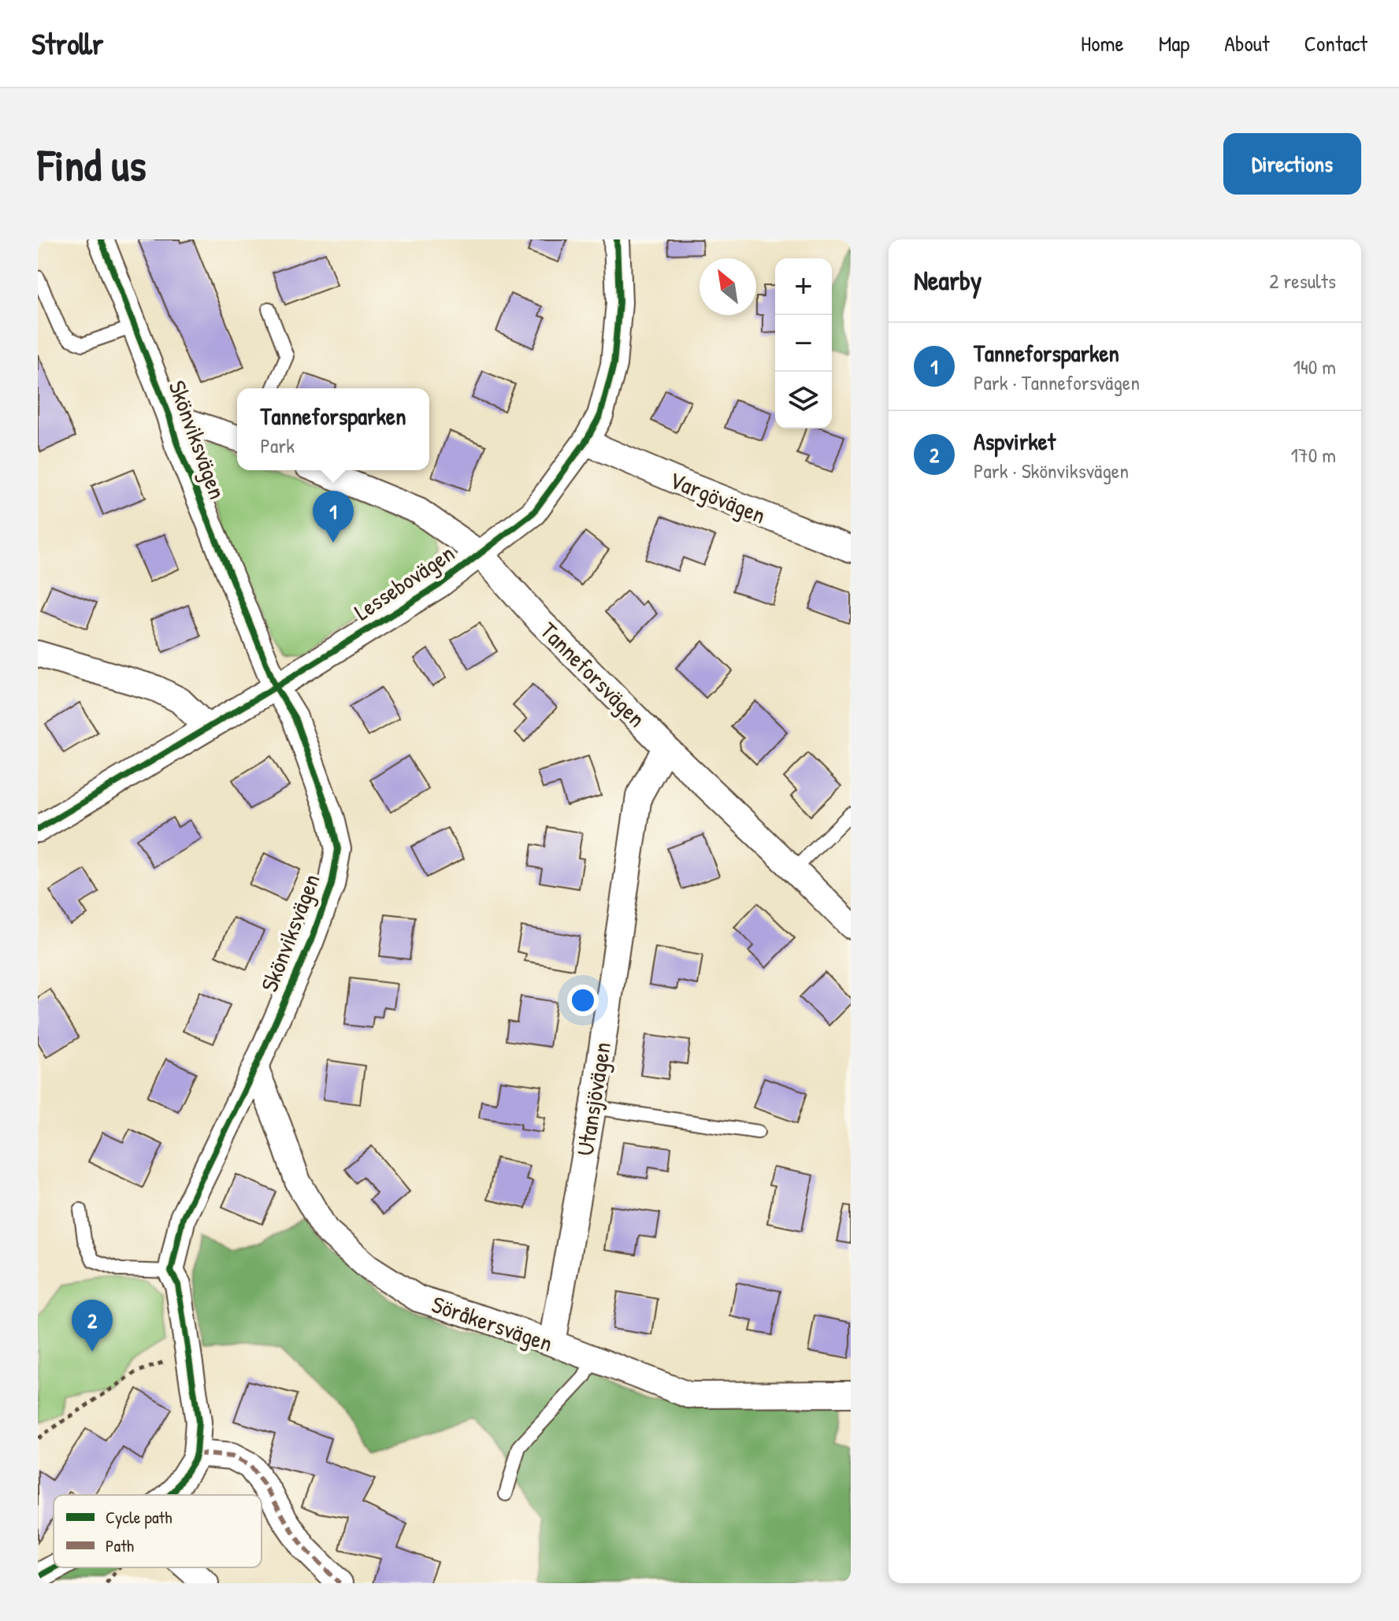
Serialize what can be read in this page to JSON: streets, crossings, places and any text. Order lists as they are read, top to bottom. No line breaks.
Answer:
{"streets":{"street":["Skönviksvägen","Vargövägen","Lessebovägen","Tanneforsvägen","Utansjövägen","Söråkersvägen"]},"crossings":[["Skönviksvägen","Lessebovägen"],["Skönviksvägen","Söråkersvägen"],["Vargövägen","Lessebovägen"],["Lessebovägen","Tanneforsvägen"],["Tanneforsvägen","Utansjövägen"],["Utansjövägen","Söråkersvägen"]],"legend":["Cycle path","Path"],"north":"top left","page":{"header":"Strollr","nav":["Home","Map","About","Contact"],"buttons":"Directions","title":"Find us","heading":["Nearby","2 results"],"map_buttons":["+","−"],"list":[{"mark":"1","name":"Tanneforsparken","note":"Park · Tanneforsvägen","value":"140 m"},{"mark":"2","name":"Aspvirket","note":"Park · Skönviksvägen","value":"170 m"}],"popup":["Tanneforsparken","Park"],"pins":["1","2"]}}
